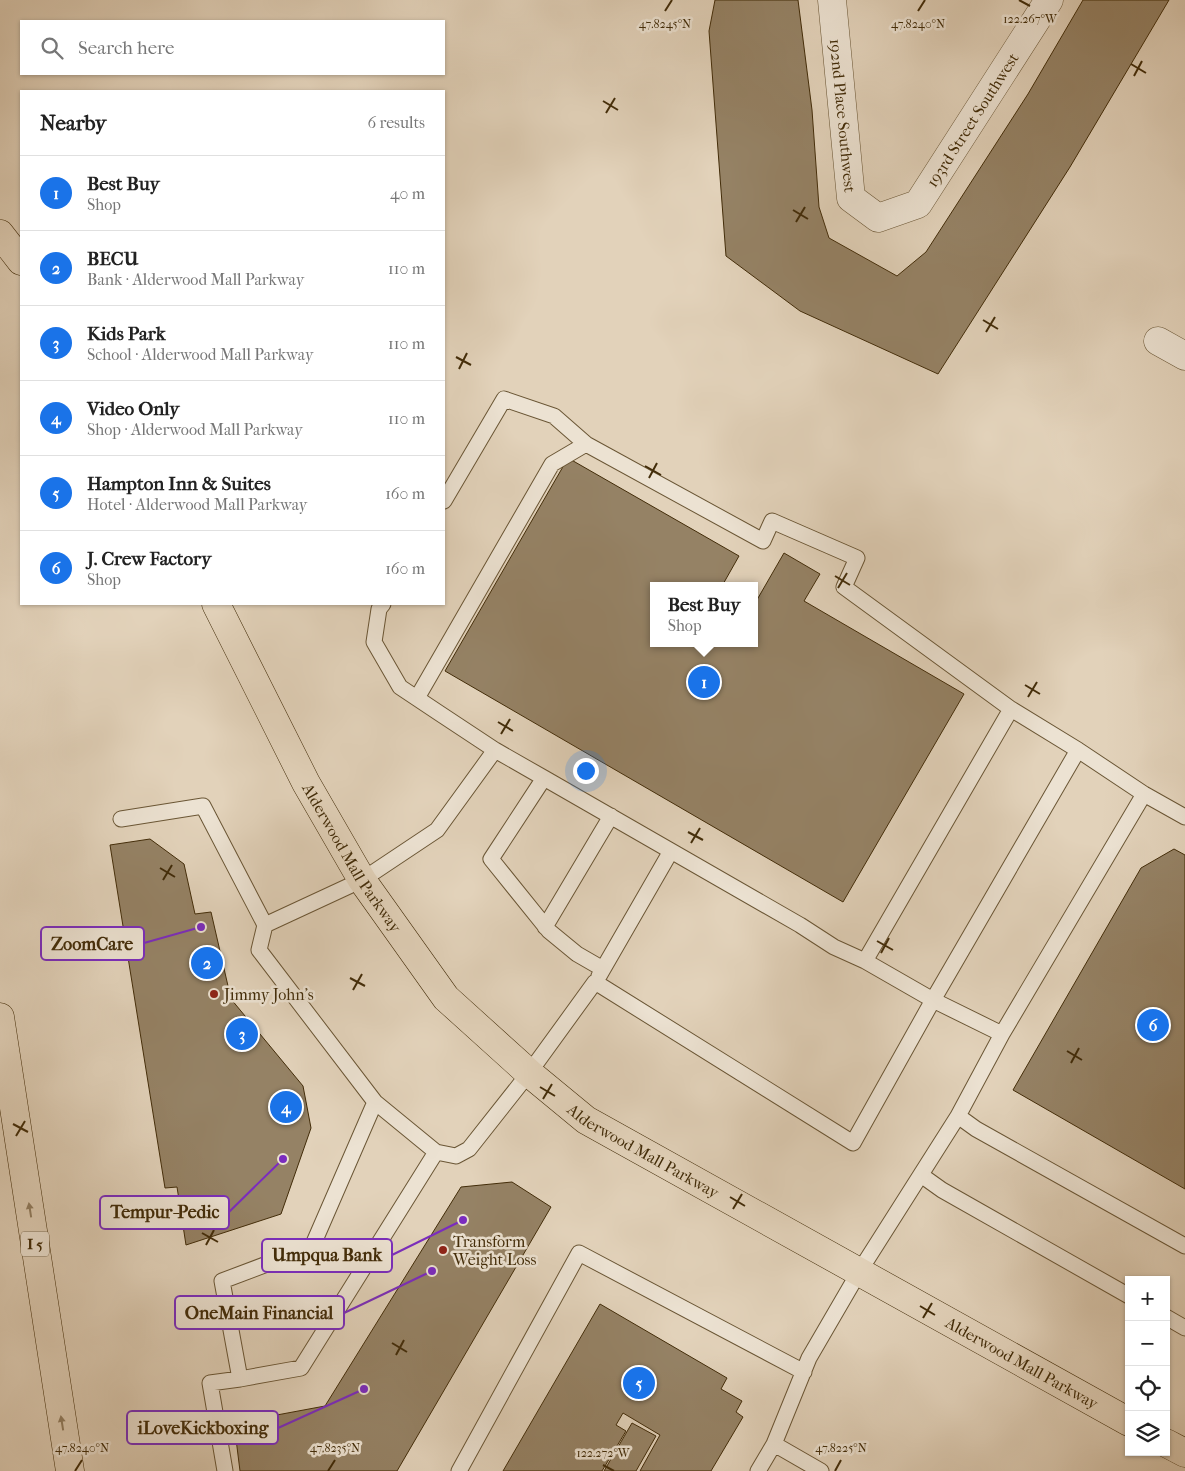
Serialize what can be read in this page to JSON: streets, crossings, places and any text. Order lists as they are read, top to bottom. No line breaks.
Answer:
{"streets":{"main road":["Alderwood Mall Parkway","I 5"],"street":["192nd Place Southwest","193rd Street Southwest"]},"crossings":[["192nd Place Southwest","193rd Street Southwest"]],"places":["ZoomCare","Jimmy John's","Tempur-Pedic","Umpqua Bank","Transform Weight Loss","OneMain Financial","iLoveKickboxing"],"page":{"search":"Search here","heading":["Nearby","6 results"],"list":[{"mark":"1","name":"Best Buy","note":"Shop","value":"40 m"},{"mark":"2","name":"BECU","note":"Bank · Alderwood Mall Parkway","value":"110 m"},{"mark":"3","name":"Kids Park","note":"School · Alderwood Mall Parkway","value":"110 m"},{"mark":"4","name":"Video Only","note":"Shop · Alderwood Mall Parkway","value":"110 m"},{"mark":"5","name":"Hampton Inn & Suites","note":"Hotel · Alderwood Mall Parkway","value":"160 m"},{"mark":"6","name":"J. Crew Factory","note":"Shop","value":"160 m"}],"popup":["Best Buy","Shop"],"pins":["1","2","6","3","4","5"],"map_buttons":["+","−"]},"coordinates":["122.267°W","47.8245°N","47.8240°N","47.8235°N","47.8225°N","122.272°W"]}
